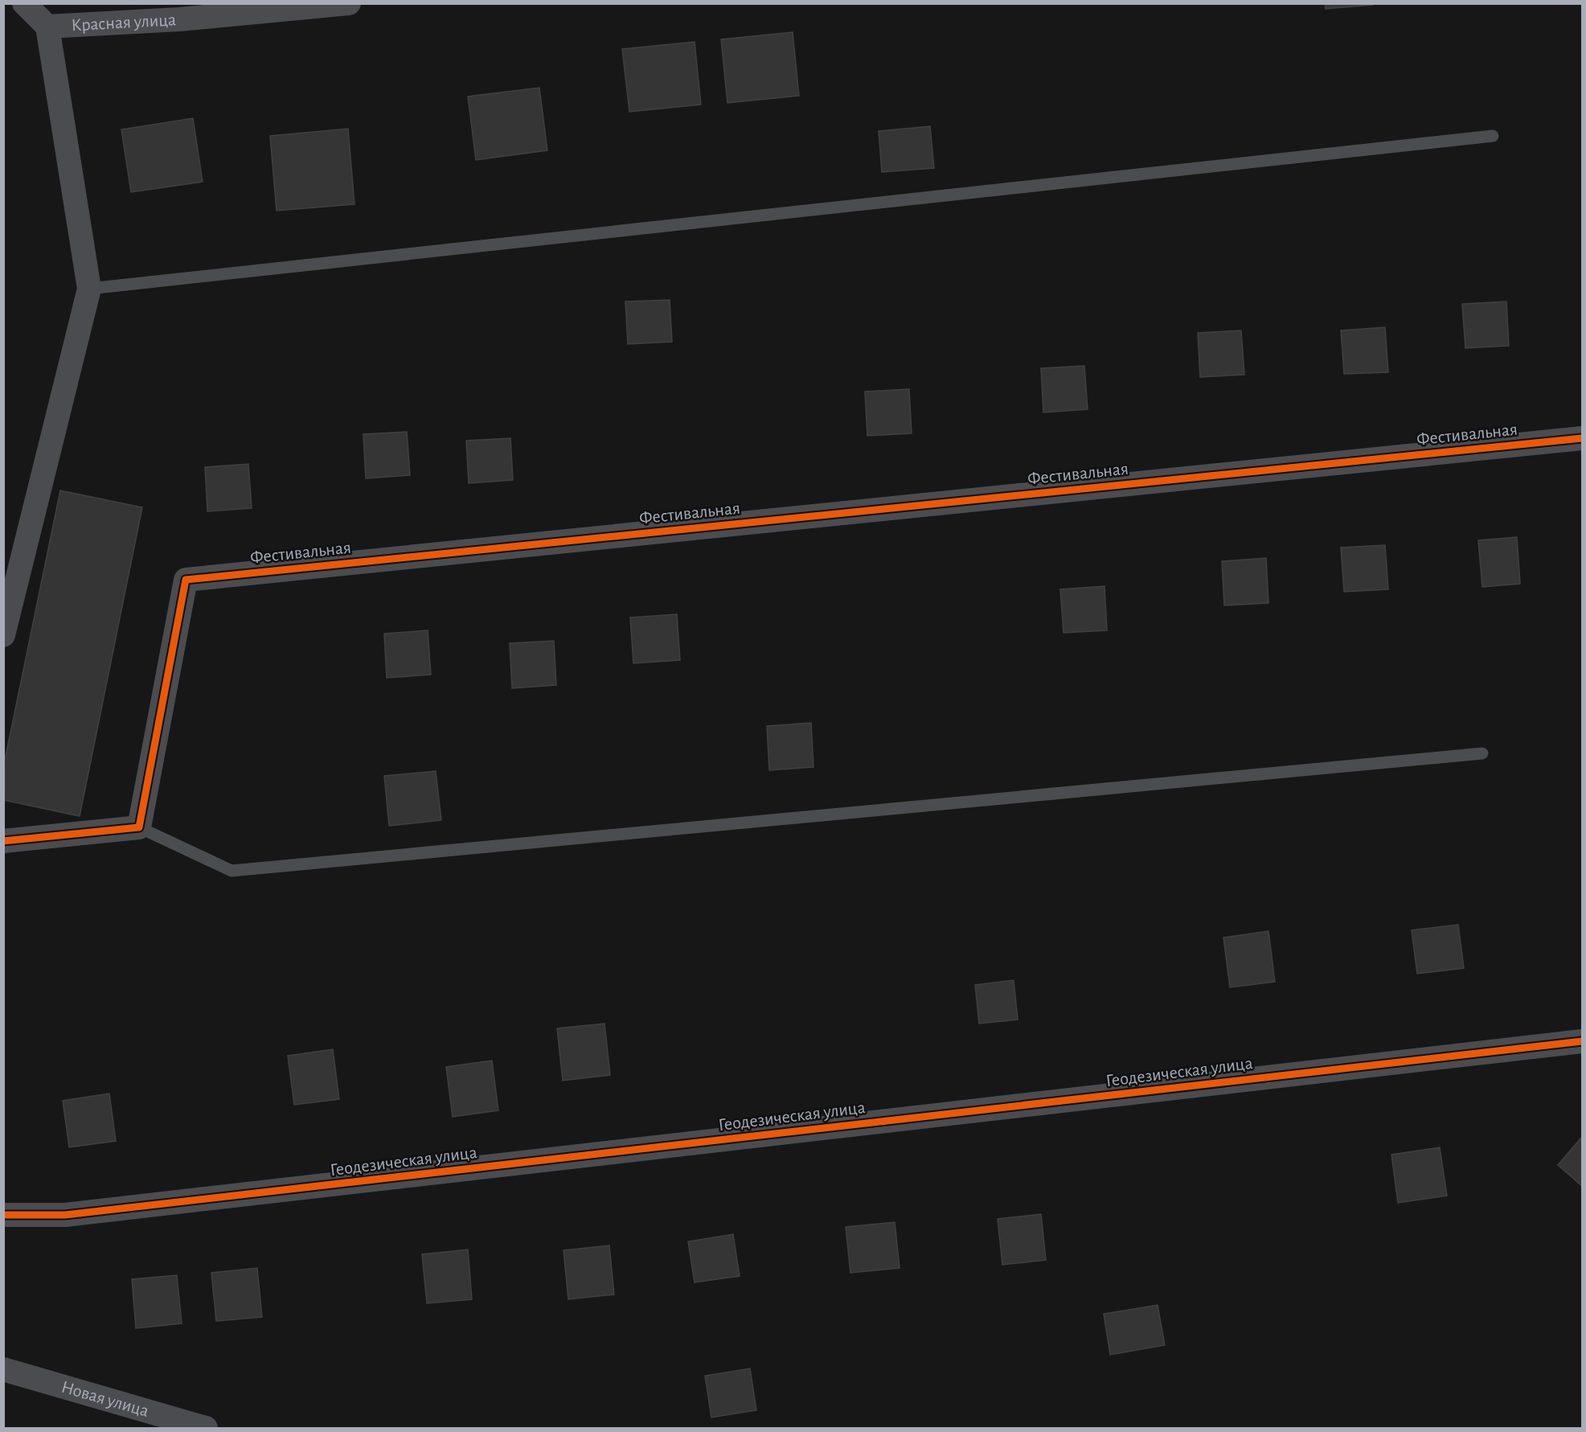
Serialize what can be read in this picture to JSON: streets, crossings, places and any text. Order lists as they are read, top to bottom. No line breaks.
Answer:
{"streets":{"street":["Красная улица","Фестивальная","Геодезическая улица","Новая улица"]}}
